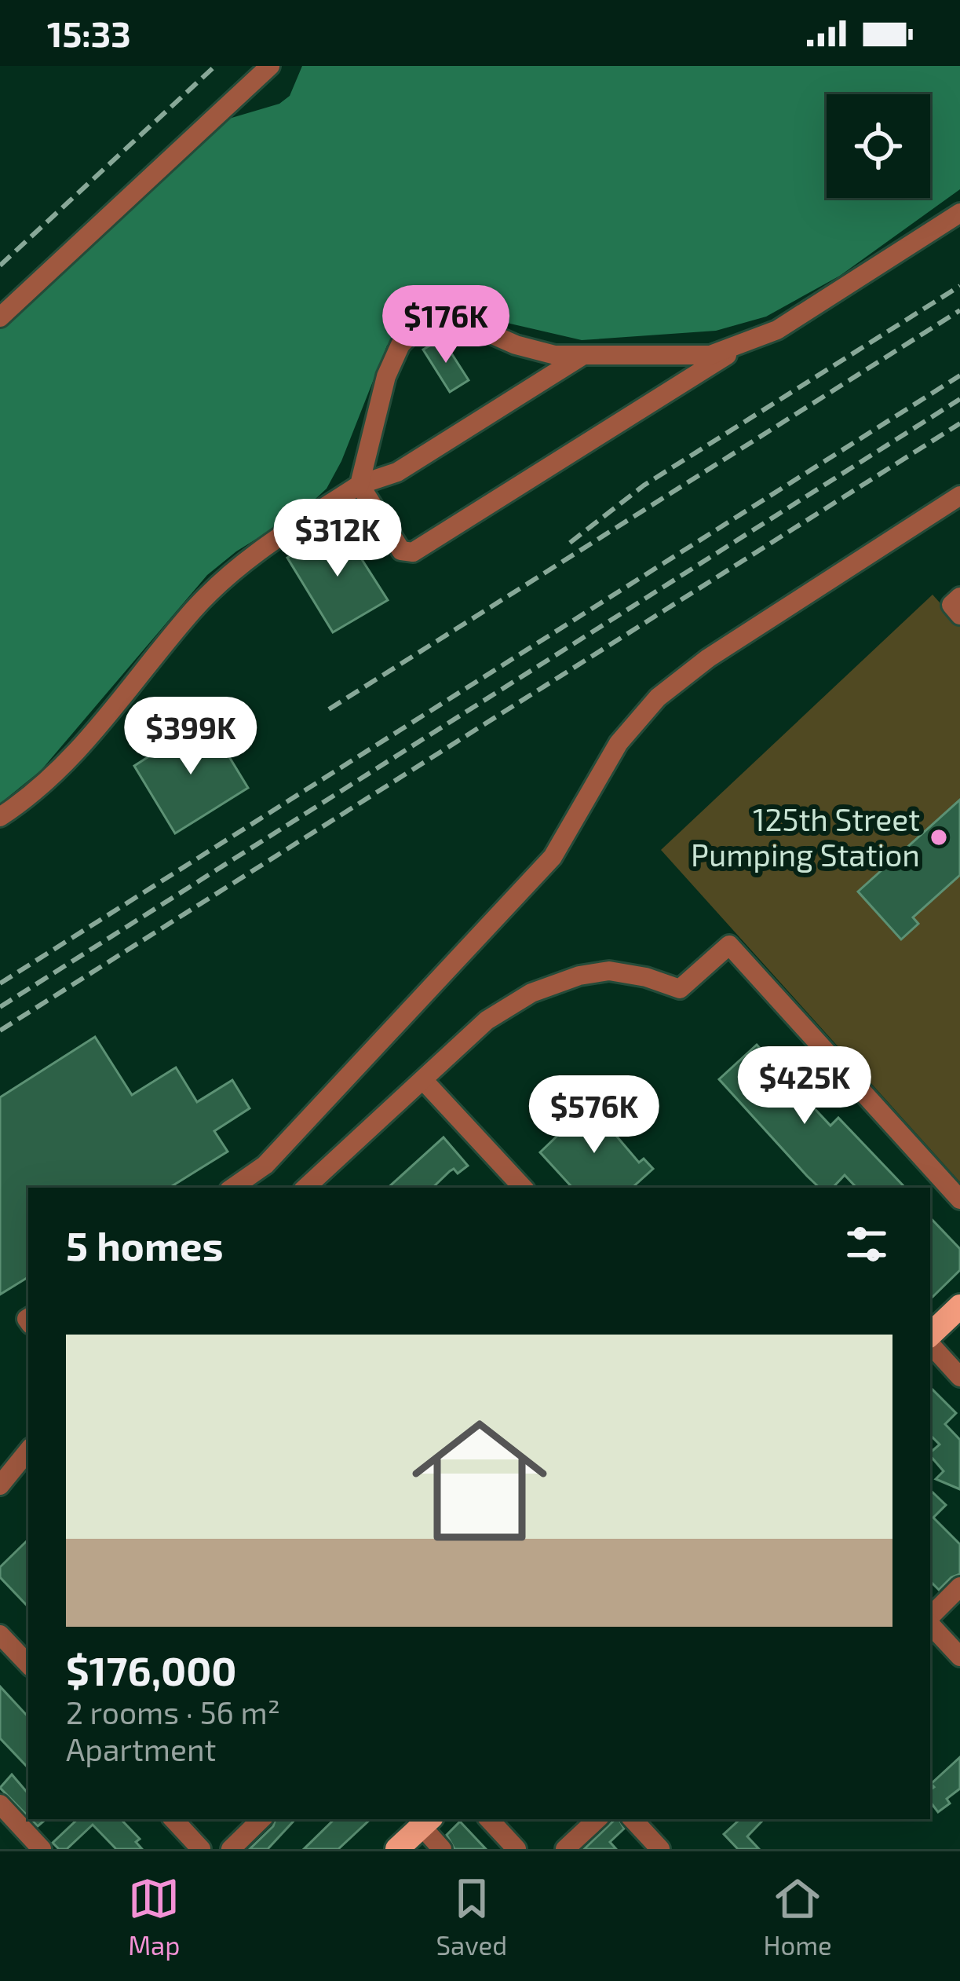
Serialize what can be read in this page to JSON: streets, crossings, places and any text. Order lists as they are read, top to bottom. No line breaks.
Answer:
{"places":["125th Street Pumping Station"],"page":{"status":"15:33","price":["$176K","$312K","$399K","$425K","$576K"],"heading":"5 homes","list":[{"name":"$176,000","note":"2 rooms · 56 m² · Apartment"}],"tabs":["Map","Saved","Home"]}}
